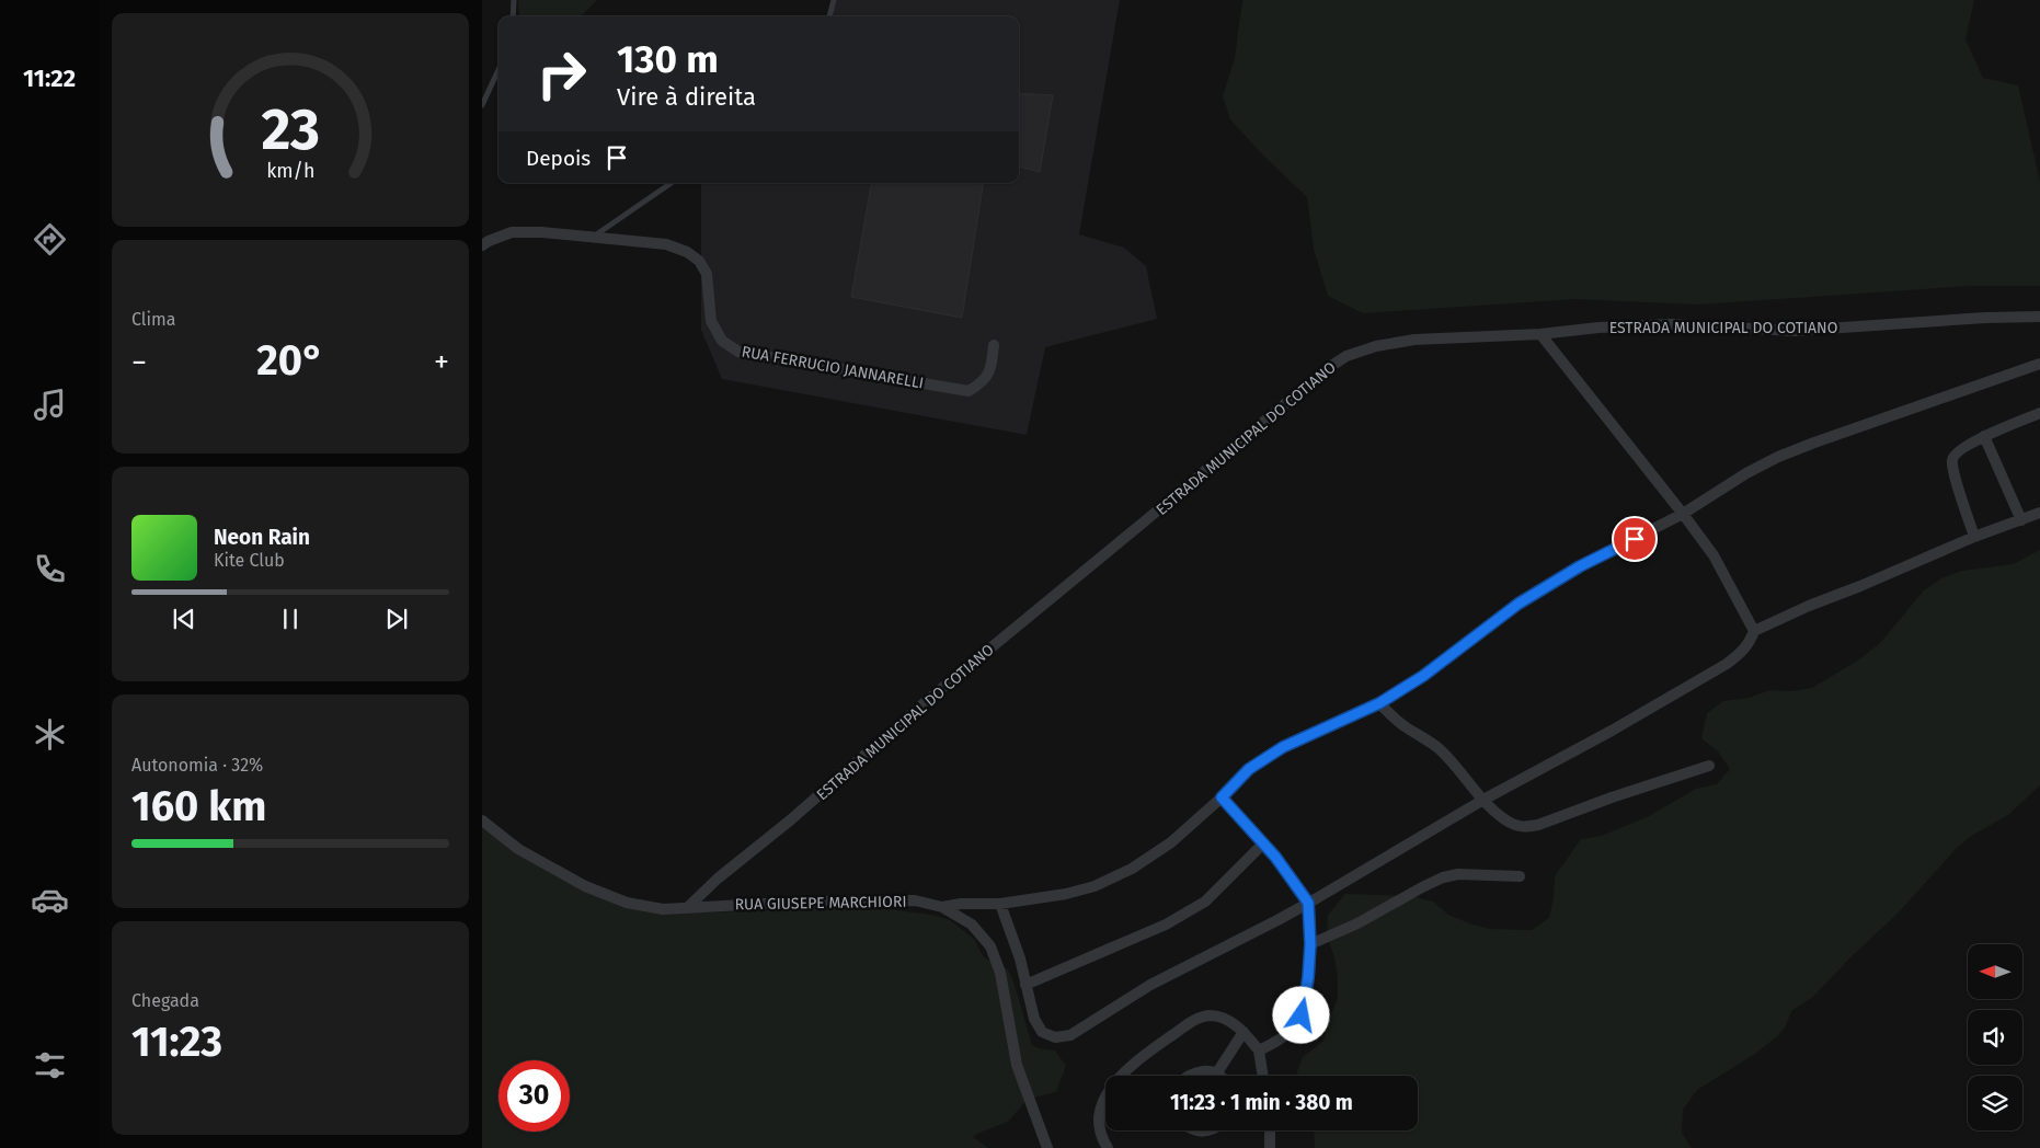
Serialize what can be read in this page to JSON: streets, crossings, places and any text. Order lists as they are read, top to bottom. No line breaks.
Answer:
{"streets":{"street":["ESTRADA MUNICIPAL DO COTIANO","RUA FERRUCIO JANNARELLI","RUA GIUSEPE MARCHIORI"]},"crossings":[["ESTRADA MUNICIPAL DO COTIANO","RUA GIUSEPE MARCHIORI"]],"north":"left","page":{"tabs":"11:22","turn":["130 m","Vire à direita"],"then":"Depois","tile":["Clima",["Autonomia · 32%","160 km"],["Chegada","11:23"]],"heat":["−","20°","+"],"song":["Neon Rain","Kite Club"],"limit":"30","trip":"11:23 · 1 min · 380 m","gauge":["23","km/h"]}}
